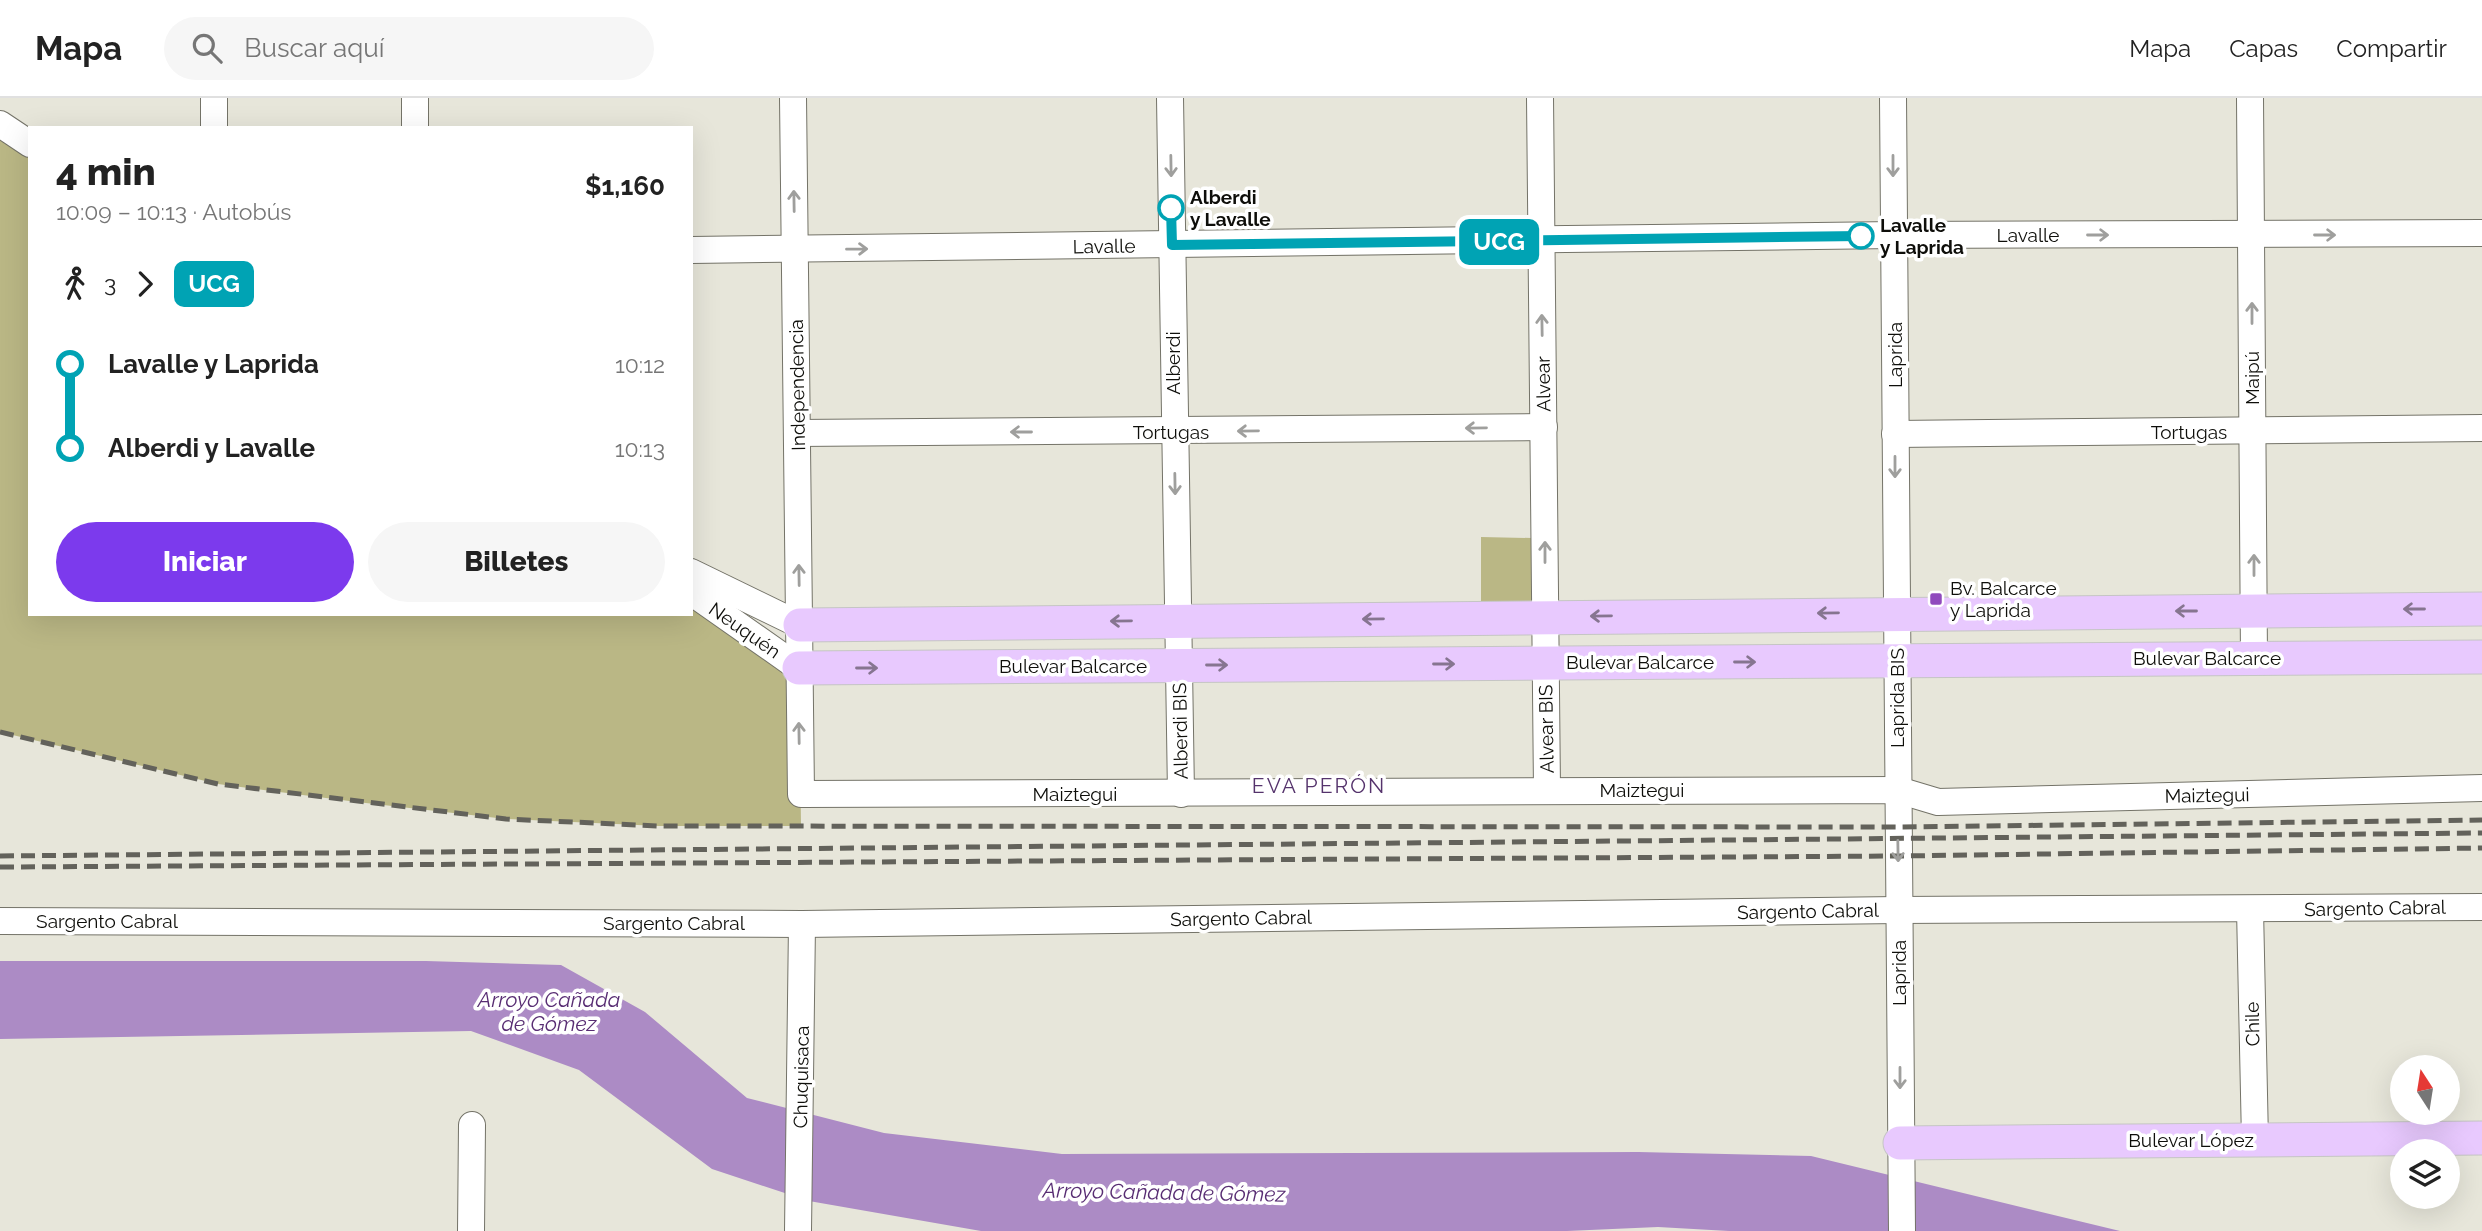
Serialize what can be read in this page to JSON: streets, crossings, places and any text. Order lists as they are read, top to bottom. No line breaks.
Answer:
{"streets":{"main road":["Bulevar Balcarce","Bulevar López"],"street":["Lavalle","Laprida","Alberdi","Maipú","Alvear","Independencia","Tortugas","Neuquén","Laprida BIS","Alvear BIS","Alberdi BIS","Maiztegui","Sargento Cabral","Chile","Chuquisaca"]},"crossings":[["Lavalle","Laprida"],["Lavalle","Alberdi"],["Lavalle","Maipú"],["Lavalle","Alvear"],["Lavalle","Independencia"],["Laprida","Tortugas"],["Laprida","Laprida BIS"],["Laprida","Maiztegui"],["Laprida","Sargento Cabral"],["Laprida","Bulevar López"],["Alberdi","Tortugas"],["Alberdi","Bulevar Balcarce"],["Alberdi","Alberdi BIS"],["Maipú","Tortugas"],["Maipú","Bulevar Balcarce"],["Alvear","Tortugas"],["Alvear","Bulevar Balcarce"],["Alvear","Alvear BIS"],["Independencia","Tortugas"],["Independencia","Neuquén"],["Independencia","Bulevar Balcarce"],["Independencia","Maiztegui"],["Neuquén","Bulevar Balcarce"],["Bulevar Balcarce","Laprida BIS"],["Bulevar Balcarce","Alvear BIS"],["Bulevar Balcarce","Alberdi BIS"],["Laprida BIS","Maiztegui"],["Alvear BIS","Maiztegui"],["Alberdi BIS","Maiztegui"],["Sargento Cabral","Chile"],["Sargento Cabral","Chuquisaca"],["Chile","Bulevar López"]],"one_way":["Lavalle","Laprida","Alberdi","Maipú","Alvear","Independencia","Tortugas"],"districts":["EVA PERÓN"],"water":["Arroyo Cañada de Gómez"],"places":{"other":["Alberdi y Lavalle","Lavalle y Laprida"],"transit":["Bv. Balcarce y Laprida"]},"lines":["bus line UCG"],"north":"top","page":{"header":"Mapa","search":"Buscar aquí","nav":["Mapa","Capas","Compartir"],"on_map":"UCG","heading":["4 min","10:09 – 10:13 · Autobús","$1,160"],"legs":["3","UCG"],"list":[{"name":"Lavalle y Laprida","value":"10:12"},{"name":"Alberdi y Lavalle","value":"10:13"}],"buttons":["Iniciar","Billetes"]}}
